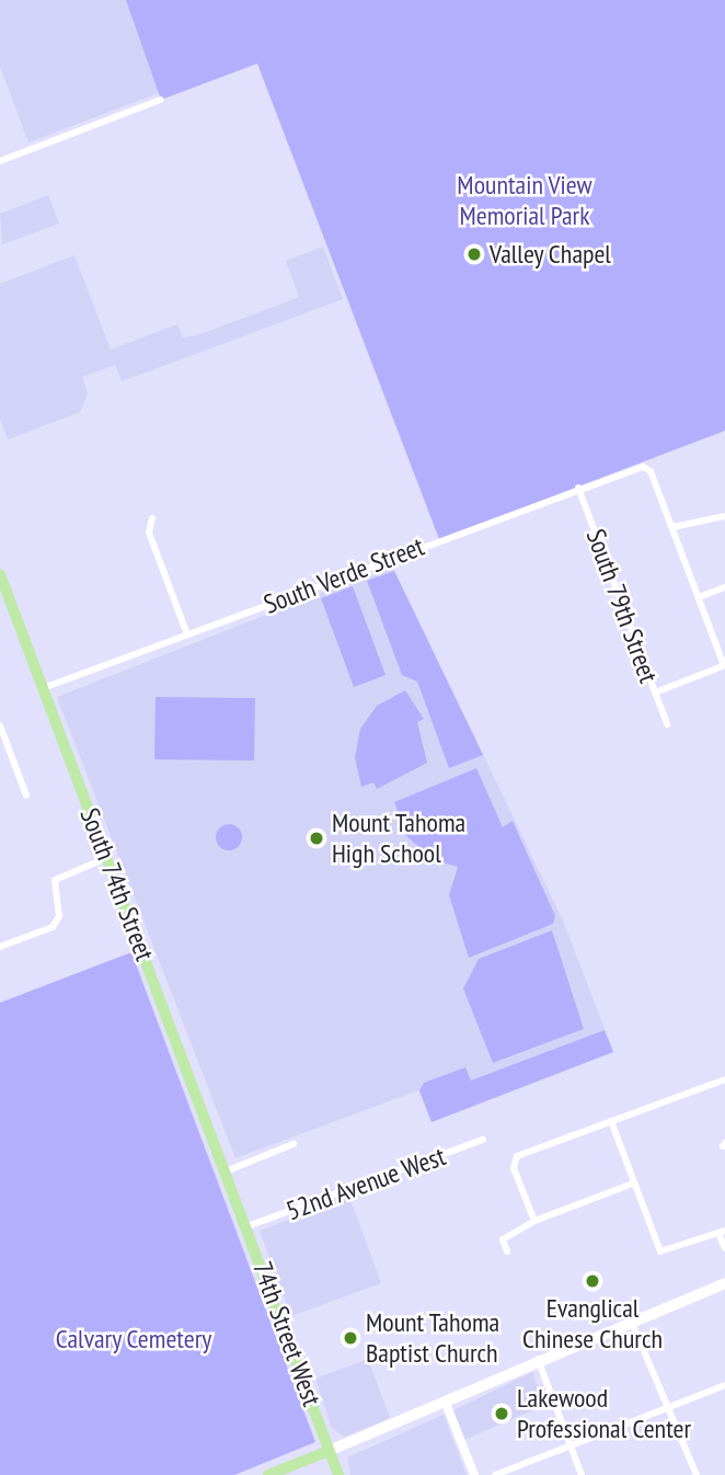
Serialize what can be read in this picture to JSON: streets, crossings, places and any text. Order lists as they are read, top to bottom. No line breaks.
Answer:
{"streets":{"main road":["South 74th Street","74th Street West"],"street":["South Verde Street","South 79th Street","52nd Avenue West"]},"crossings":[["South Verde Street","South 79th Street"],["South Verde Street","South 74th Street"],["South 74th Street","74th Street West"],["52nd Avenue West","74th Street West"]],"parks":["Mountain View Memorial Park","Calvary Cemetery"],"places":["Valley Chapel","Mount Tahoma High School","Evanglical Chinese Church","Mount Tahoma Baptist Church","Lakewood Professional Center"]}
